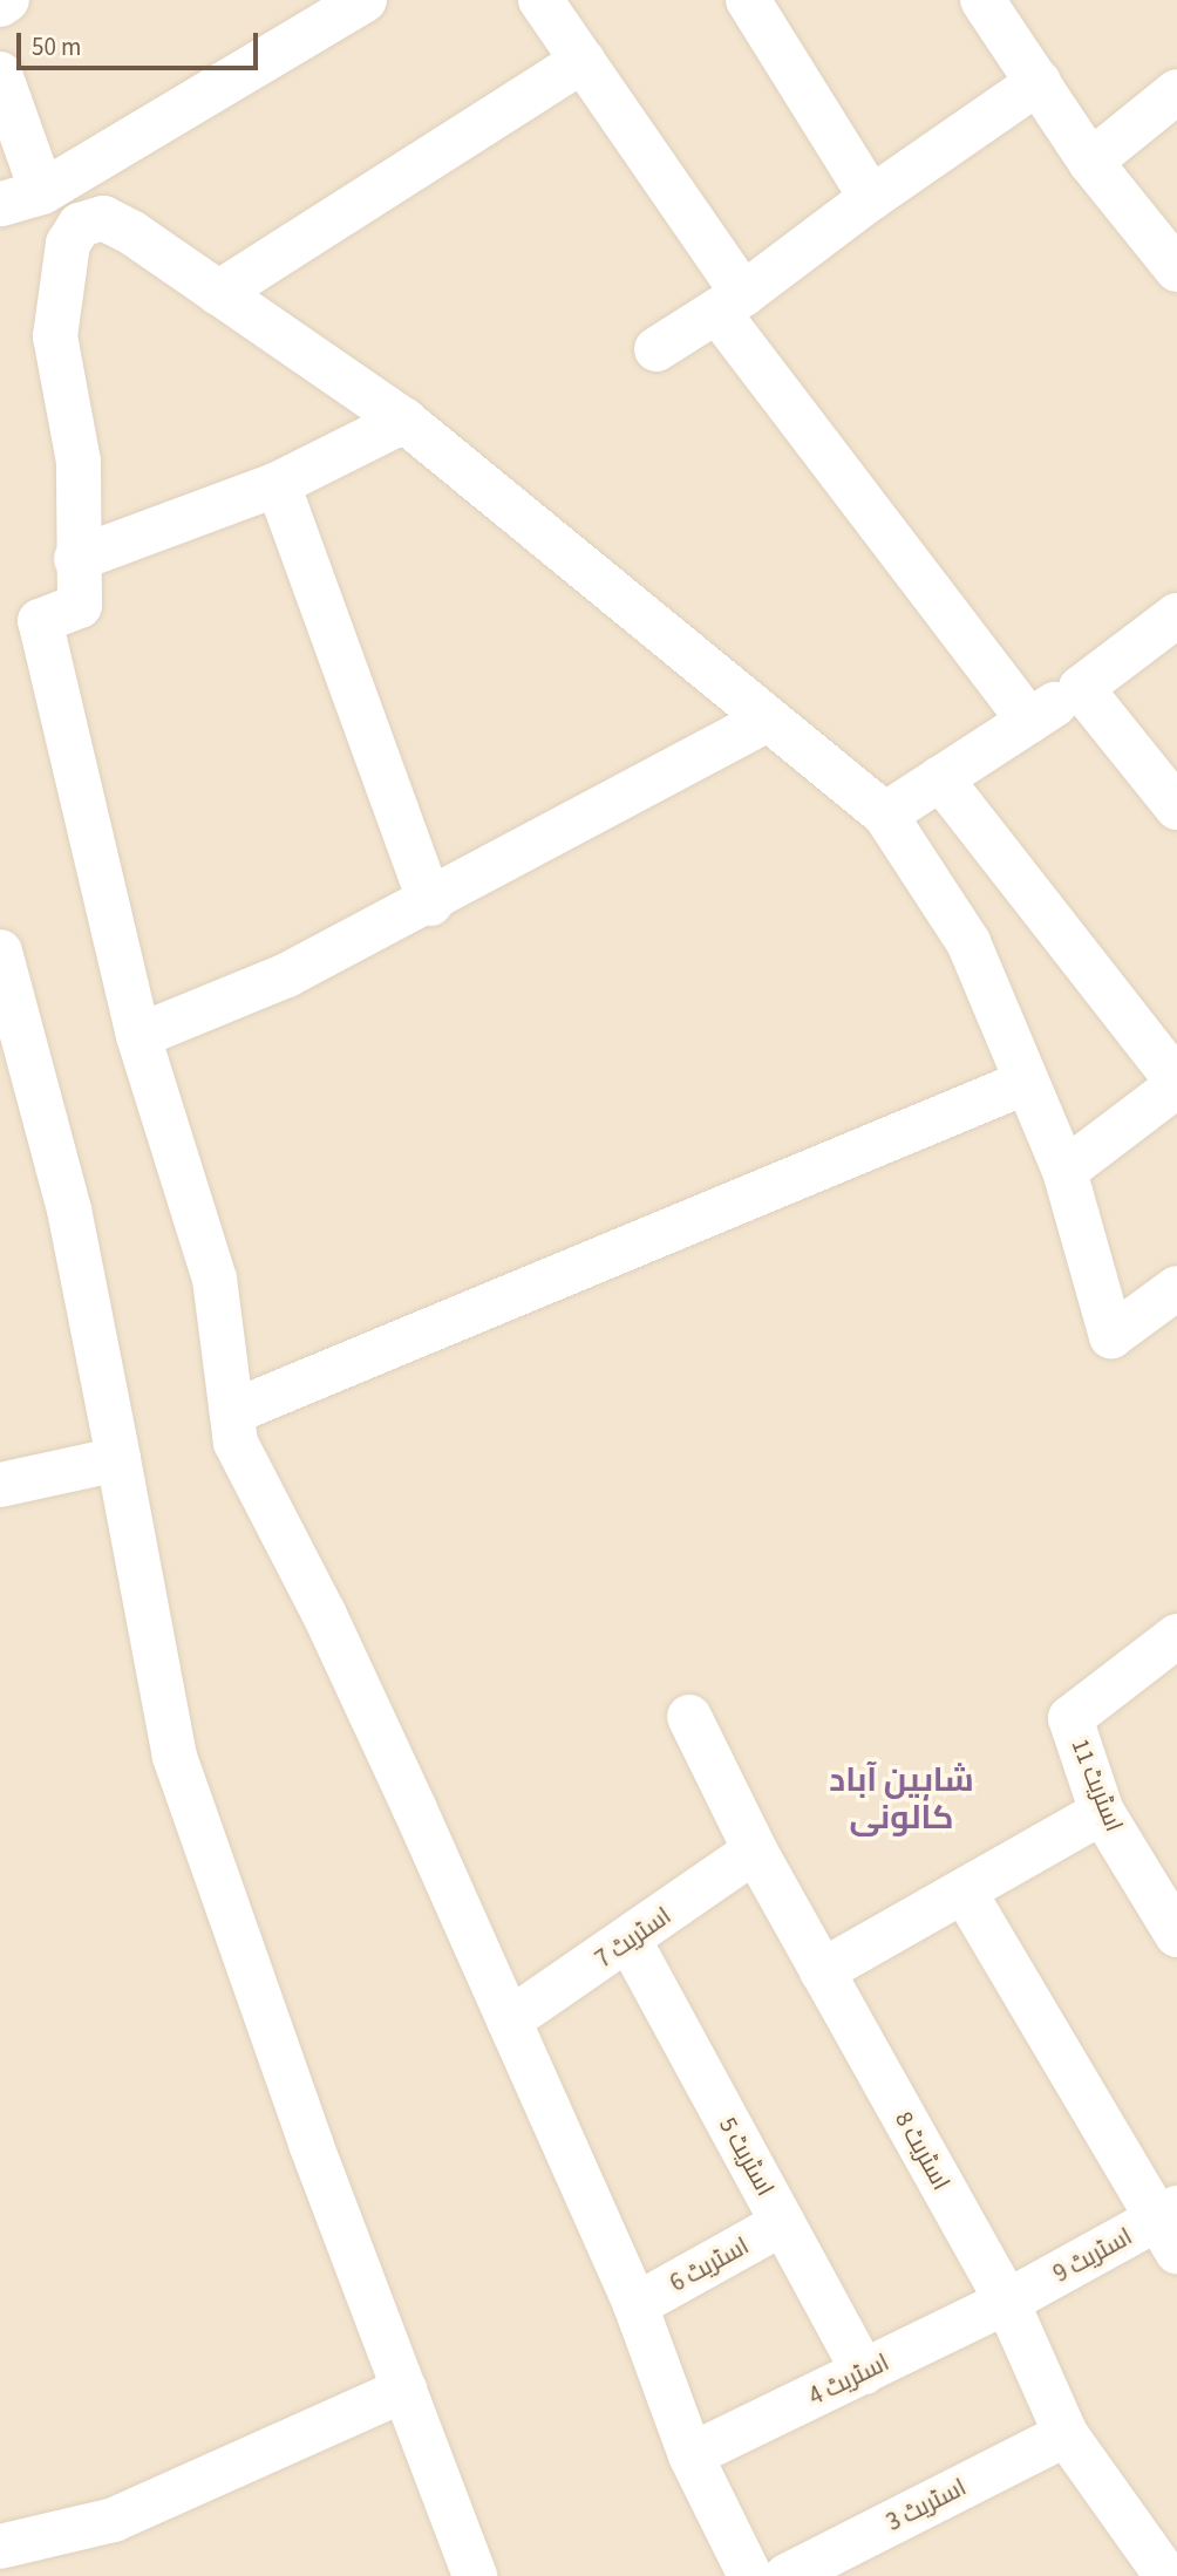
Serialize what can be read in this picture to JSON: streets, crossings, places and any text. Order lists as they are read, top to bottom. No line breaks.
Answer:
{"streets":{"street":["اسٹریٹ 11","اسٹریٹ 7","اسٹریٹ 8","اسٹریٹ 5","اسٹریٹ 9","اسٹریٹ 6","اسٹریٹ 4","اسٹریٹ 3"]},"crossings":[["اسٹریٹ 7","اسٹریٹ 8"],["اسٹریٹ 7","اسٹریٹ 5"],["اسٹریٹ 8","اسٹریٹ 9"],["اسٹریٹ 8","اسٹریٹ 4"],["اسٹریٹ 8","اسٹریٹ 3"],["اسٹریٹ 5","اسٹریٹ 6"],["اسٹریٹ 5","اسٹریٹ 4"],["اسٹریٹ 9","اسٹریٹ 4"]],"districts":["شاہین آباد کالونی"],"scale_bar":"50 m"}
